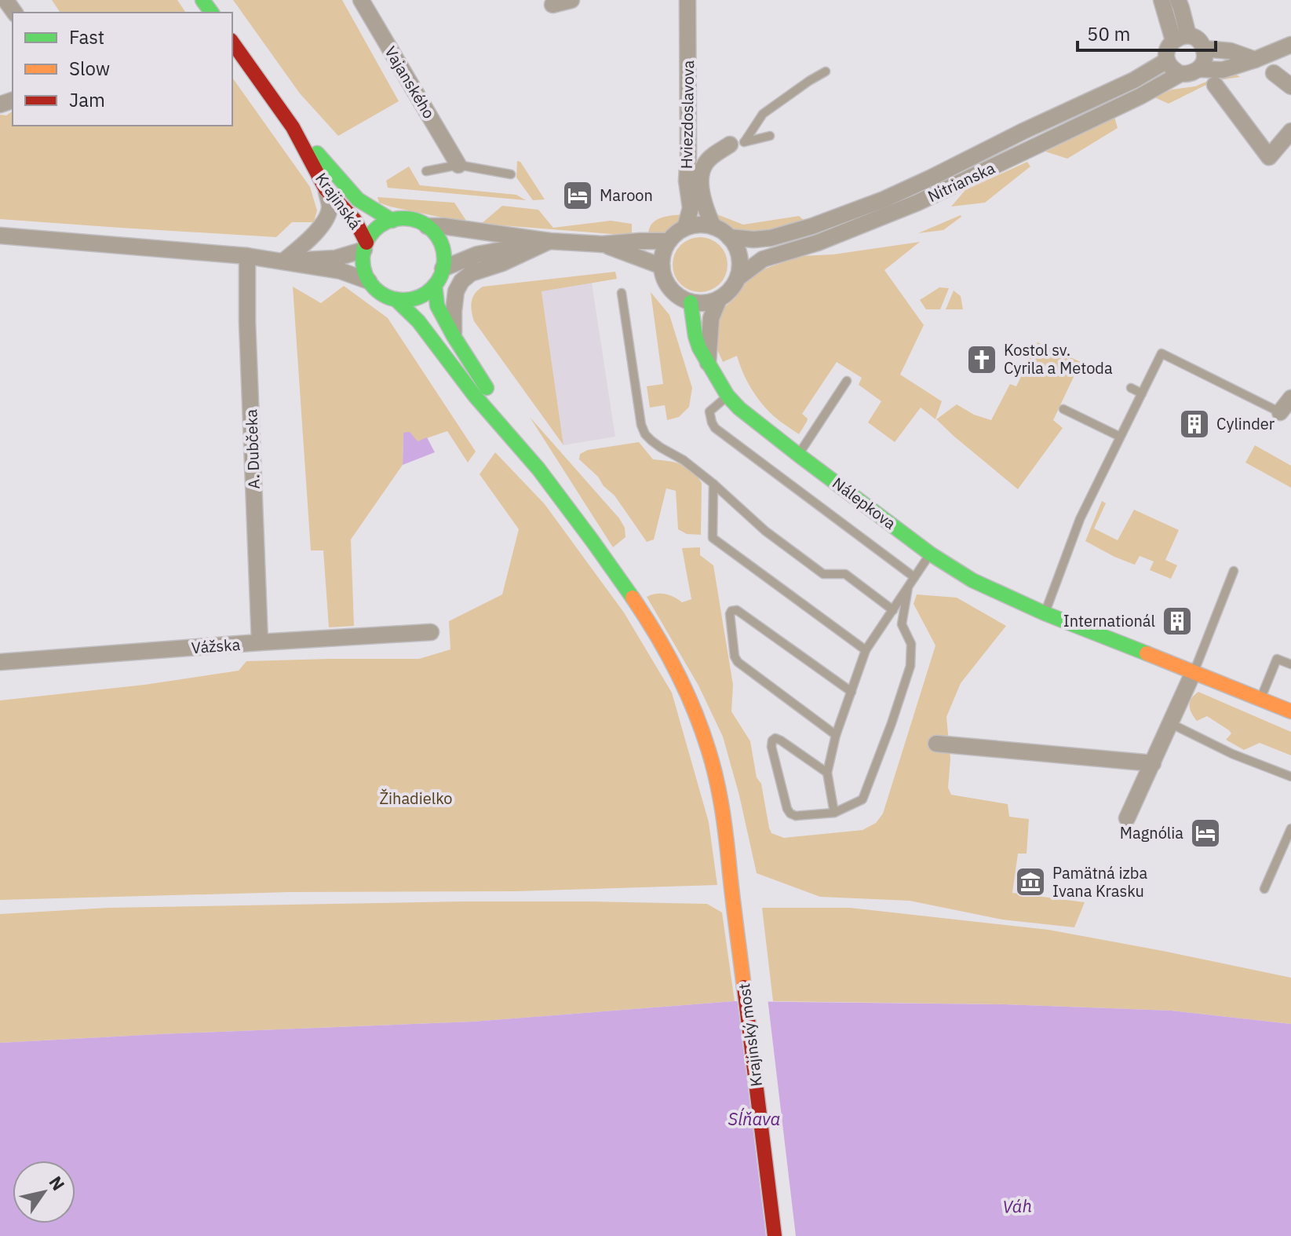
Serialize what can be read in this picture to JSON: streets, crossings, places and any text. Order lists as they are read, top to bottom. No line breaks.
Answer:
{"streets":{"main road":["Krajinská","Nálepkova","Krajinský most"],"street":["Vajanského","Hviezdoslavova","Nitrianska","A. Dubčeka","Vážska"]},"crossings":[["Hviezdoslavova","Nitrianska"],["Hviezdoslavova","Nálepkova"],["Nitrianska","Nálepkova"],["A. Dubčeka","Vážska"]],"water":["Sĺňava","Váh"],"parks":["Žihadielko"],"places":{"hotel":["Maroon","Magnólia"],"church":["Kostol sv. Cyrila a Metoda"],"building":["Cylinder","Internationál"],"museum":["Pamätná izba Ivana Krasku"]},"legend":["Fast","Slow","Jam"],"scale_bar":"50 m","north":"top right"}
